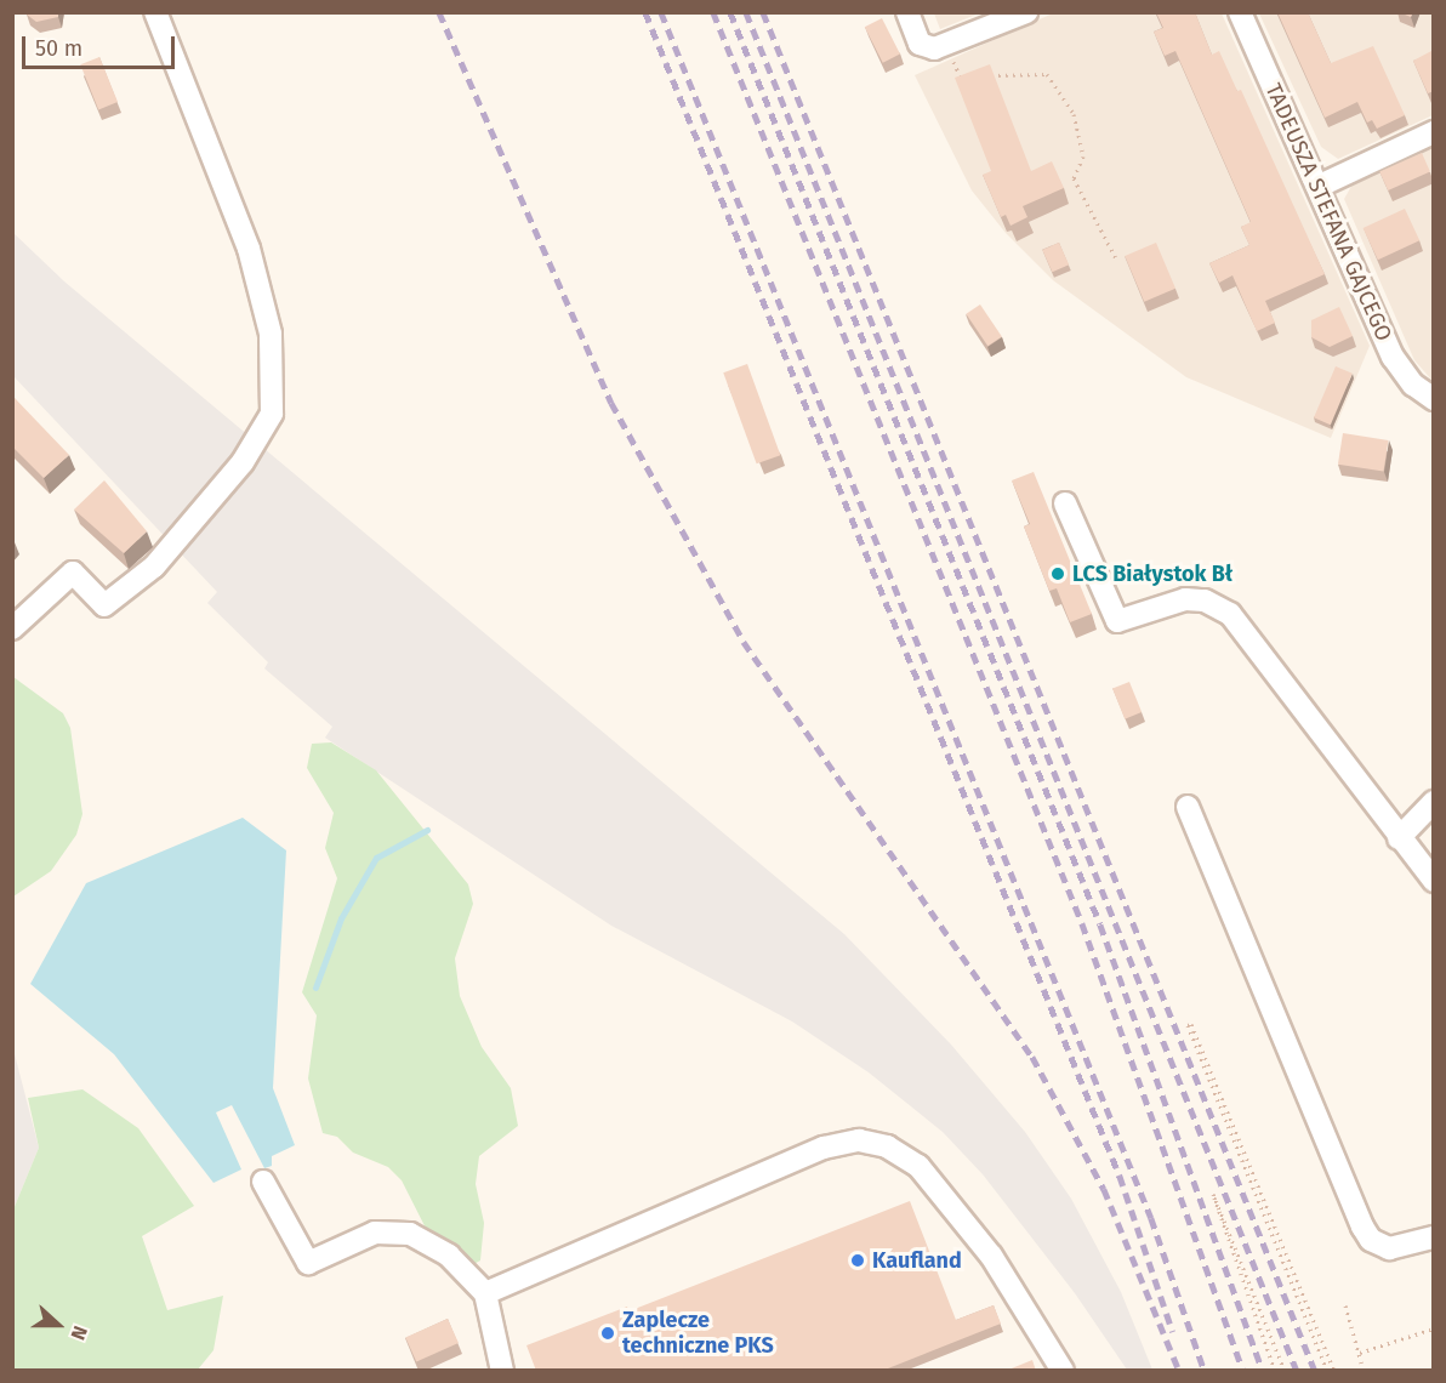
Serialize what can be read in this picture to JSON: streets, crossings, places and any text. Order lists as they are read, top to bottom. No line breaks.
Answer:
{"streets":{"street":["TADEUSZA STEFANA GAJCEGO"]},"places":["LCS Białystok Bł","Kaufland","Zaplecze techniczne PKS"],"scale_bar":"50 m","north":"right"}
